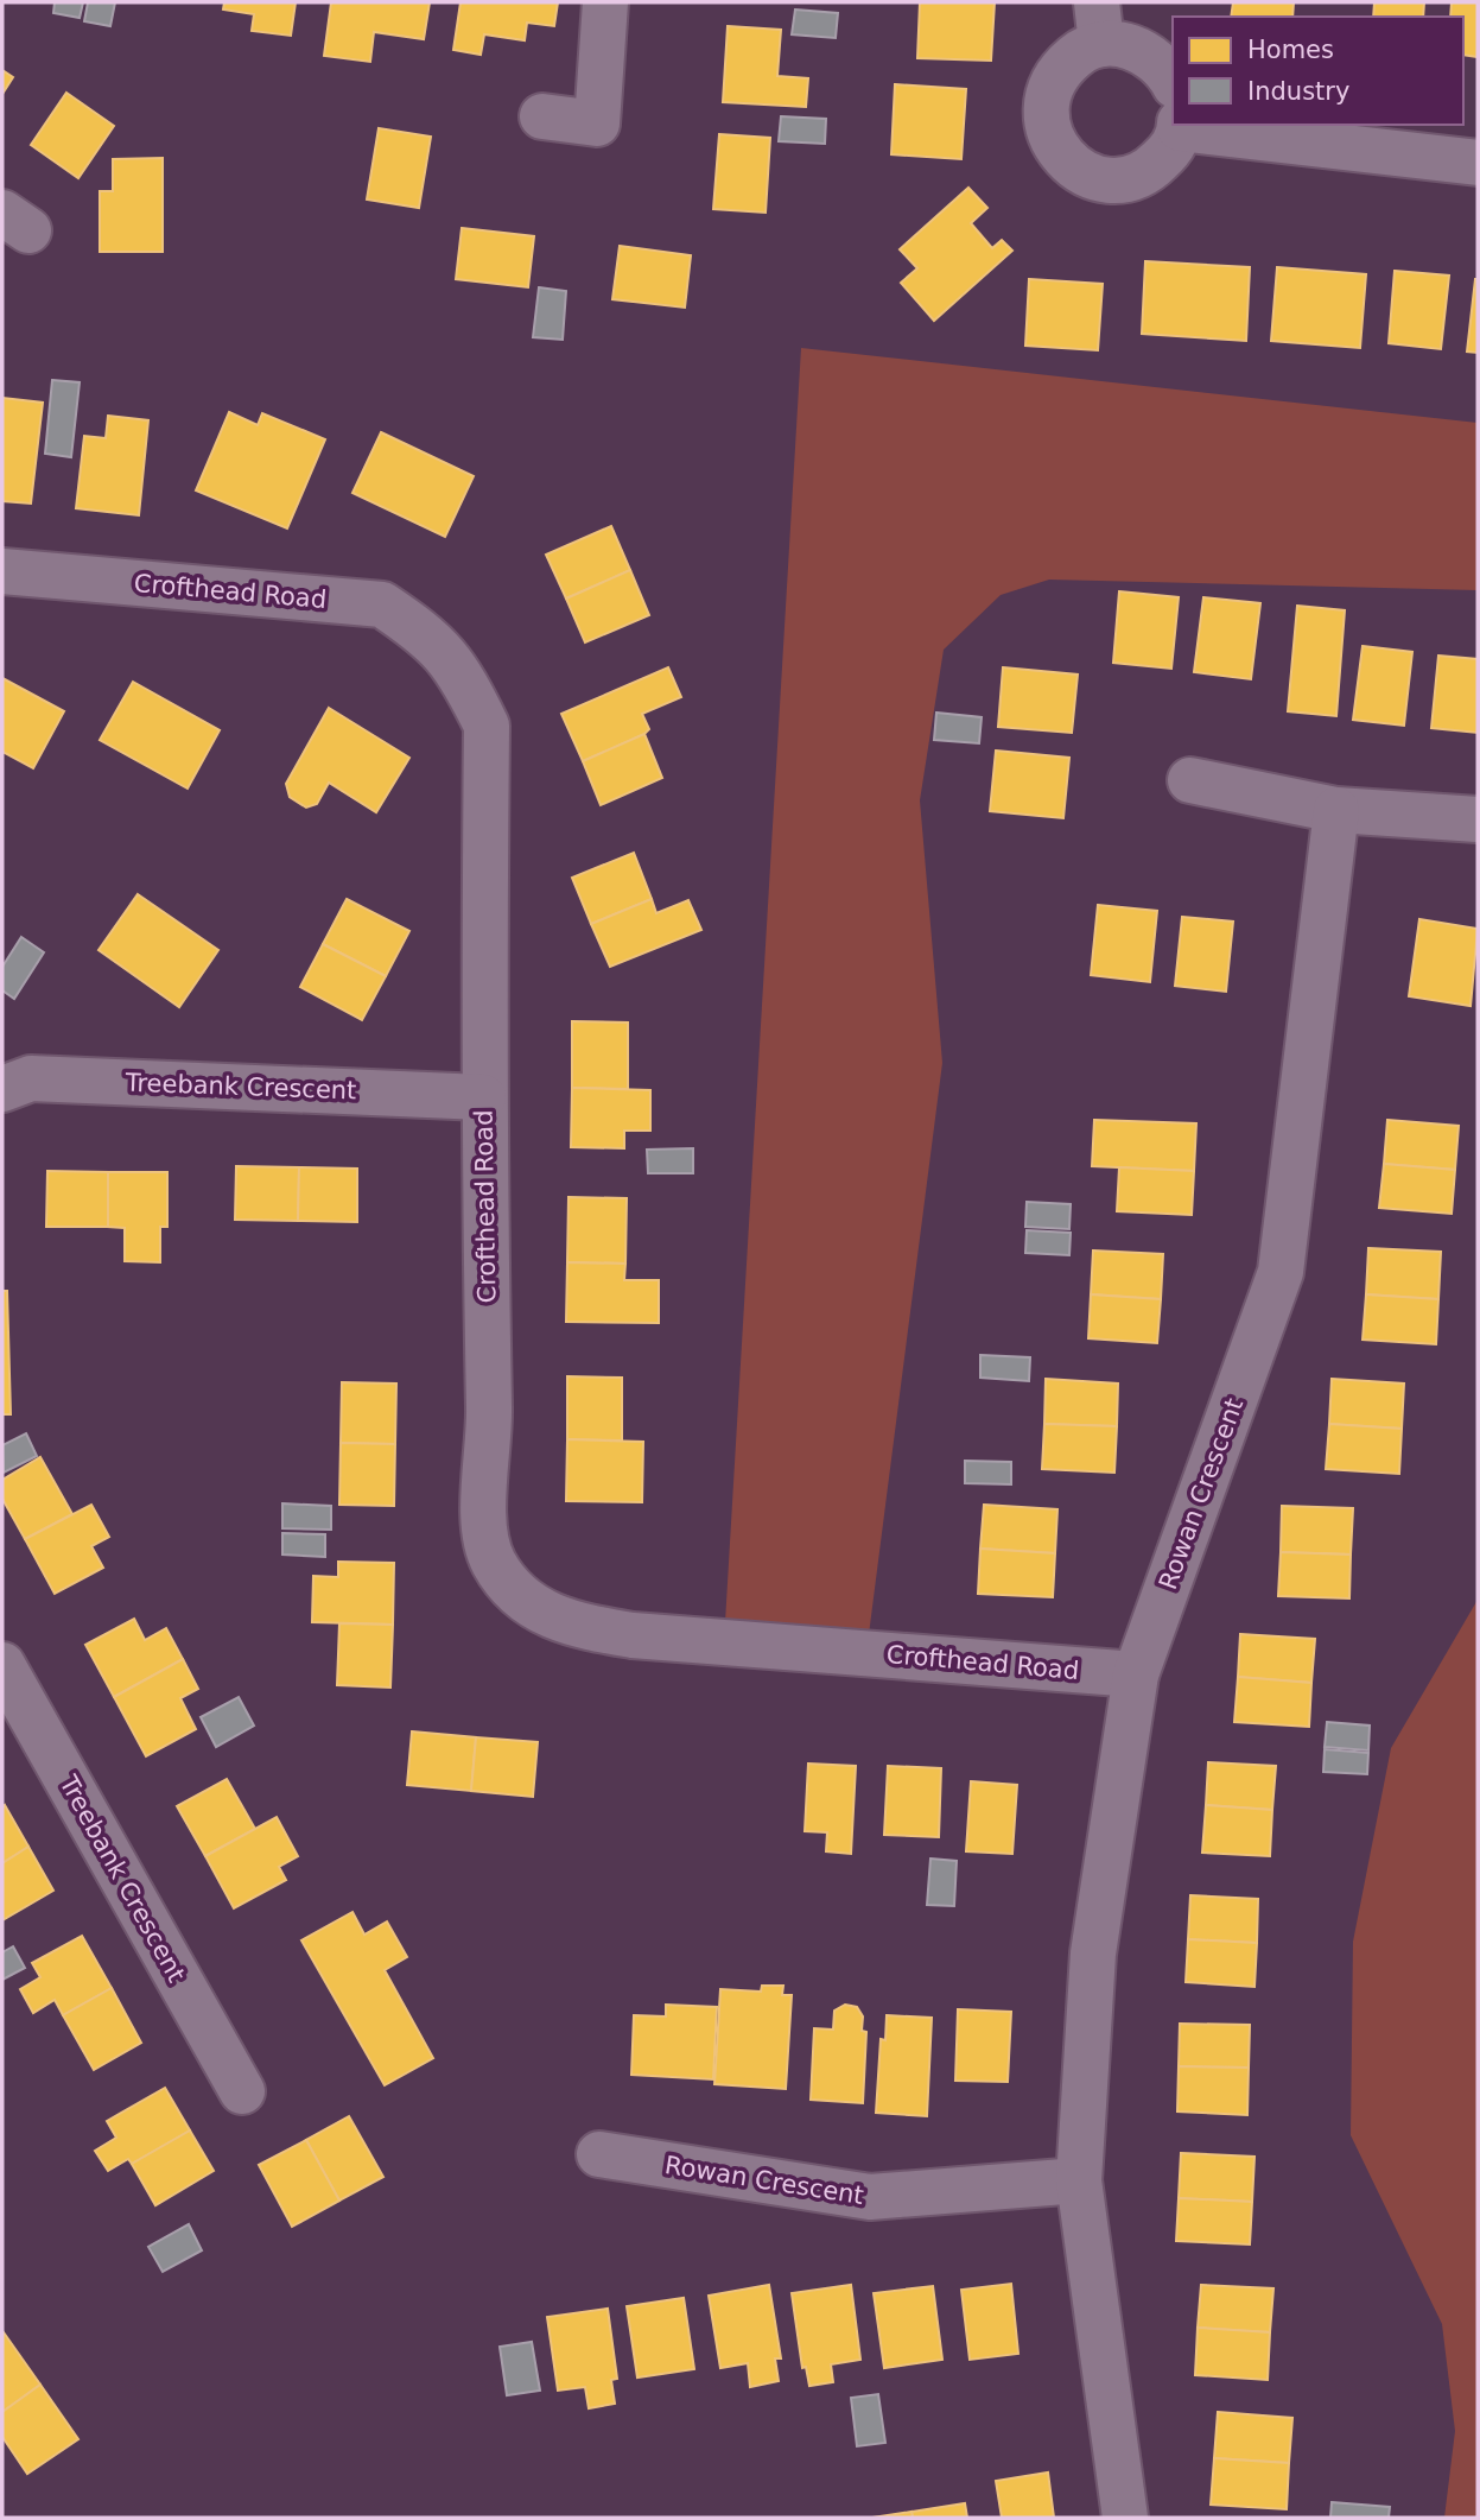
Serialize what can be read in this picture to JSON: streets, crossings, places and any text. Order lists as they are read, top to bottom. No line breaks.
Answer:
{"streets":{"street":["Crofthead Road","Treebank Crescent","Rowan Crescent"]},"crossings":[["Crofthead Road","Treebank Crescent"],["Crofthead Road","Rowan Crescent"]],"legend":["Homes","Industry"]}
